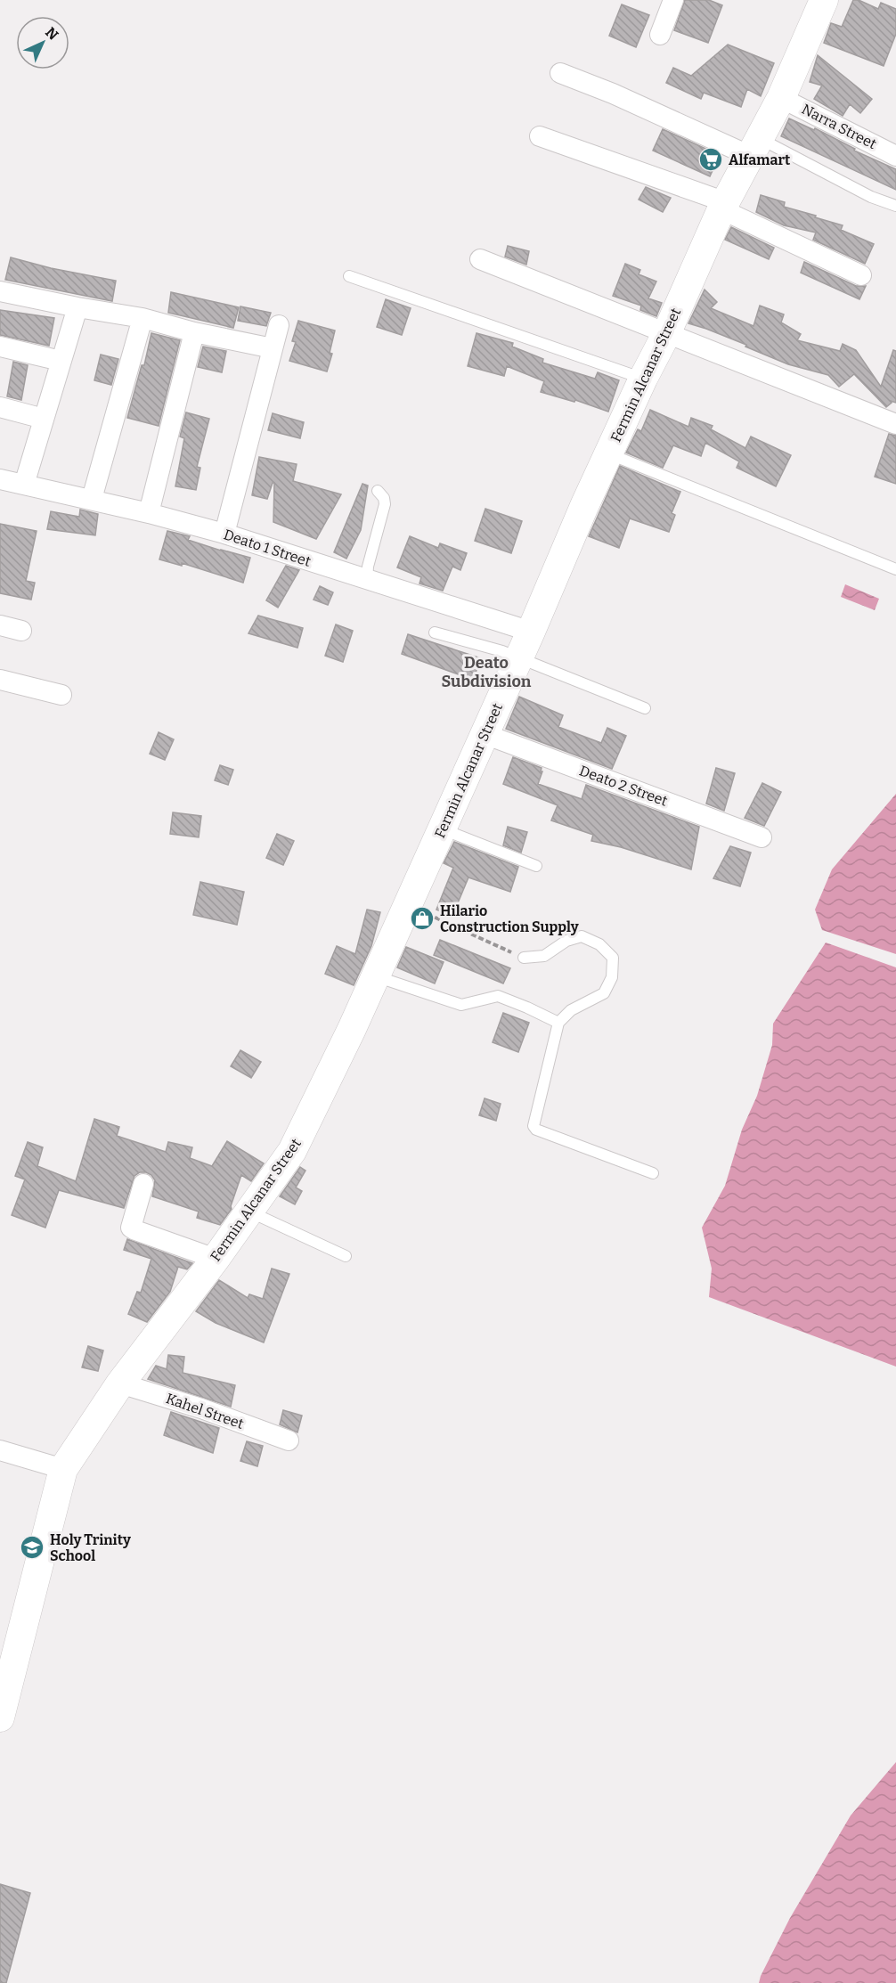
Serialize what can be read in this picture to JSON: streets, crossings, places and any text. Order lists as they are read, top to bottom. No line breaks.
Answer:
{"streets":{"main road":["Fermin Alcanar Street"],"street":["Narra Street","Deato 1 Street","Deato 2 Street","Kahel Street"]},"crossings":[["Narra Street","Fermin Alcanar Street"],["Fermin Alcanar Street","Deato 1 Street"],["Fermin Alcanar Street","Deato 2 Street"],["Fermin Alcanar Street","Kahel Street"]],"districts":["Deato Subdivision"],"places":{"supermarket":["Alfamart"],"shop":["Hilario Construction Supply"],"school or university":["Holy Trinity School"]},"north":"top right"}
